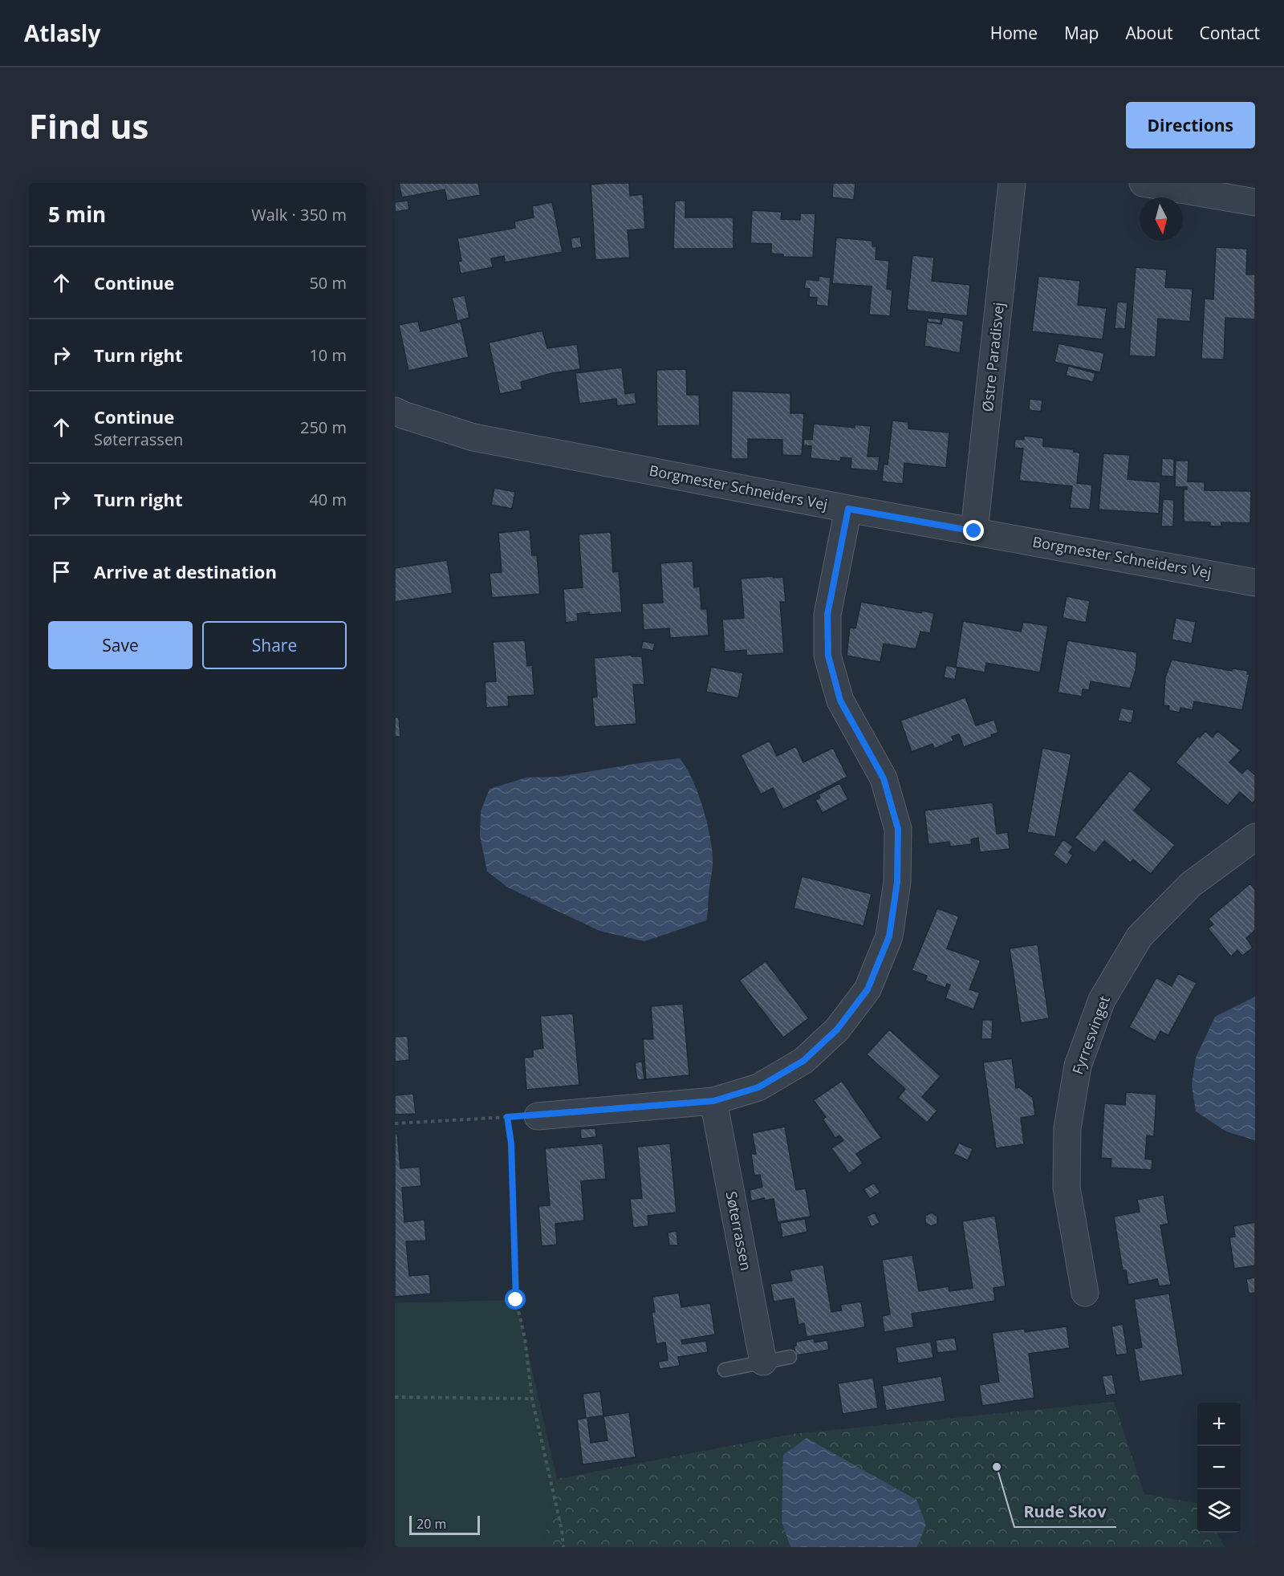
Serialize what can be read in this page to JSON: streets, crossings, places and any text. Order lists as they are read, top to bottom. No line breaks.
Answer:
{"streets":{"street":["Østre Paradisvej","Borgmester Schneiders Vej","Fyrresvinget","Søterrassen"]},"crossings":[["Østre Paradisvej","Borgmester Schneiders Vej"]],"places":["Rude Skov"],"scale_bar":"20 m","north":"bottom","page":{"header":"Atlasly","nav":["Home","Map","About","Contact"],"buttons":["Directions",["Save","Share"]],"title":"Find us","heading":["5 min","Walk · 350 m"],"list":[["Continue","50 m"],["Turn right","10 m"],["Continue","Søterrassen","250 m"],["Turn right","40 m"],"Arrive at destination"],"map_buttons":["+","−"],"scale":"20 m"}}
